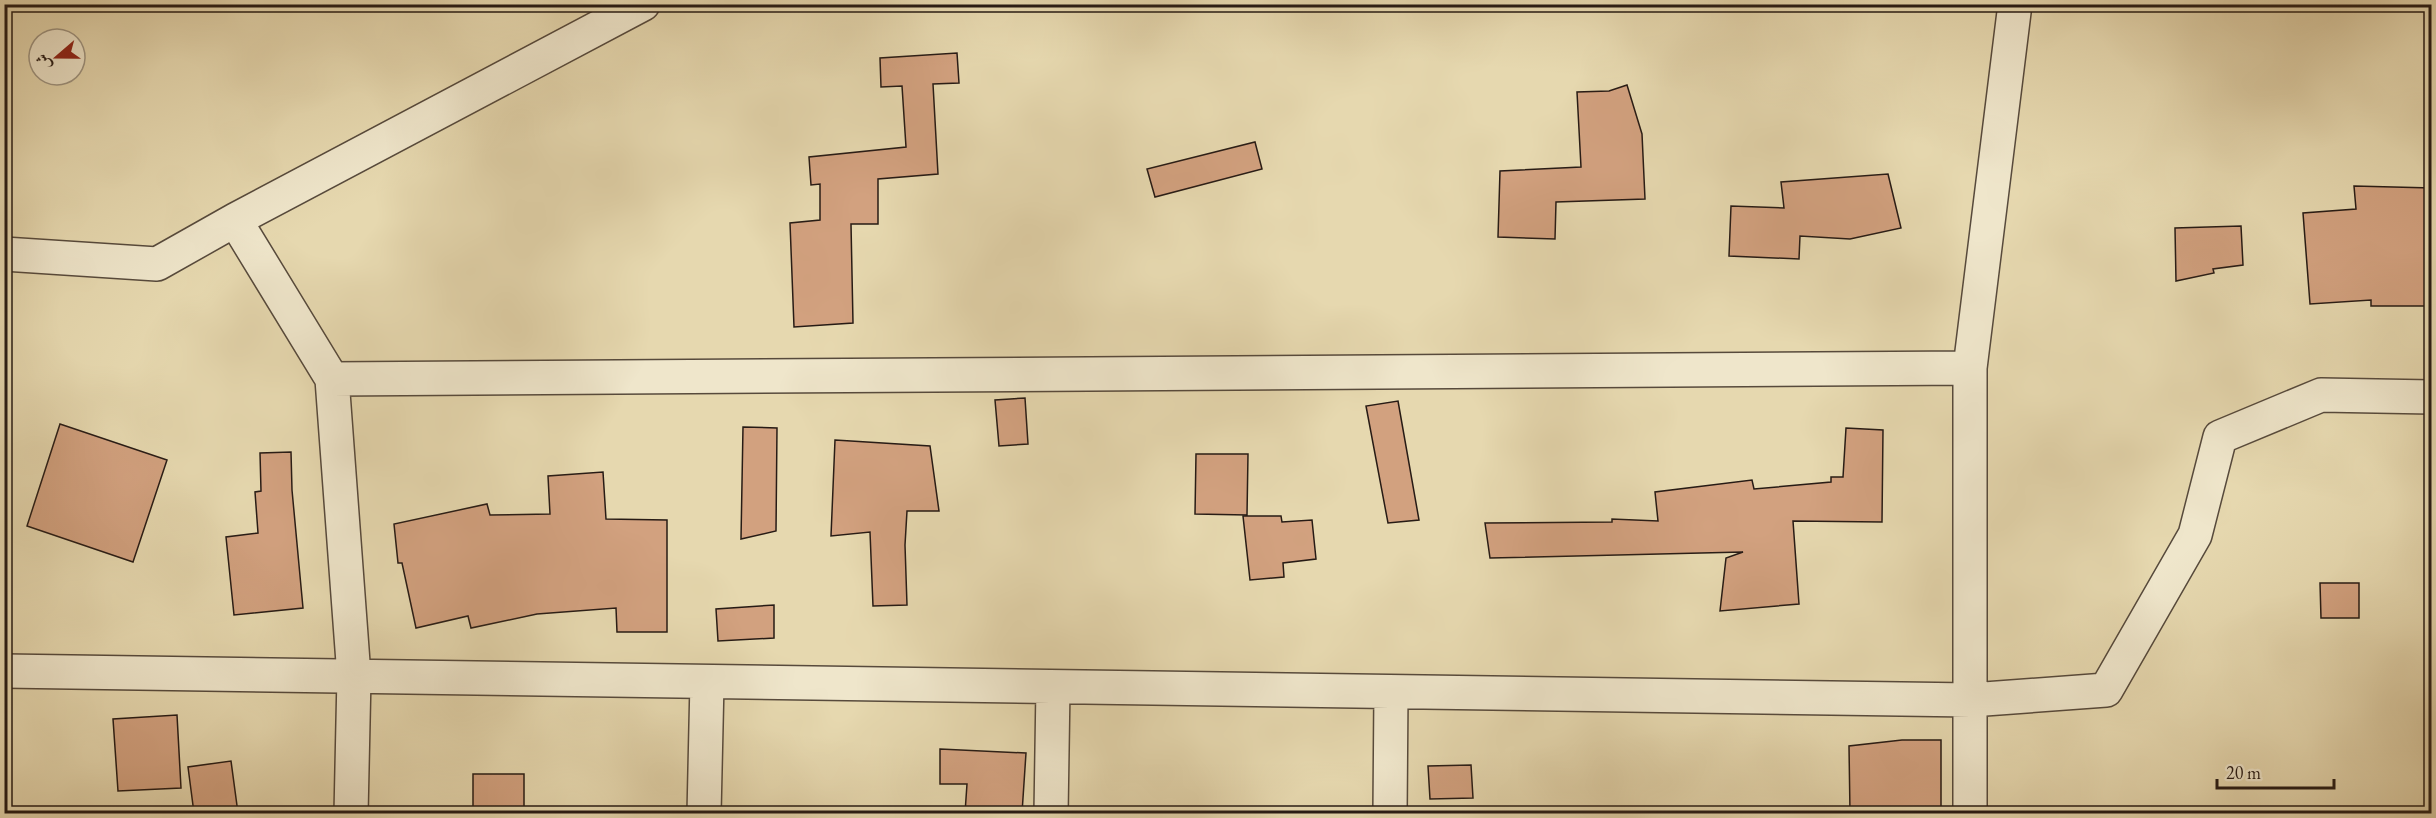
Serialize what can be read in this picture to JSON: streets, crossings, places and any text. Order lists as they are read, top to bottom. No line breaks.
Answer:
{"scale_bar":"20 m","north":"left"}
